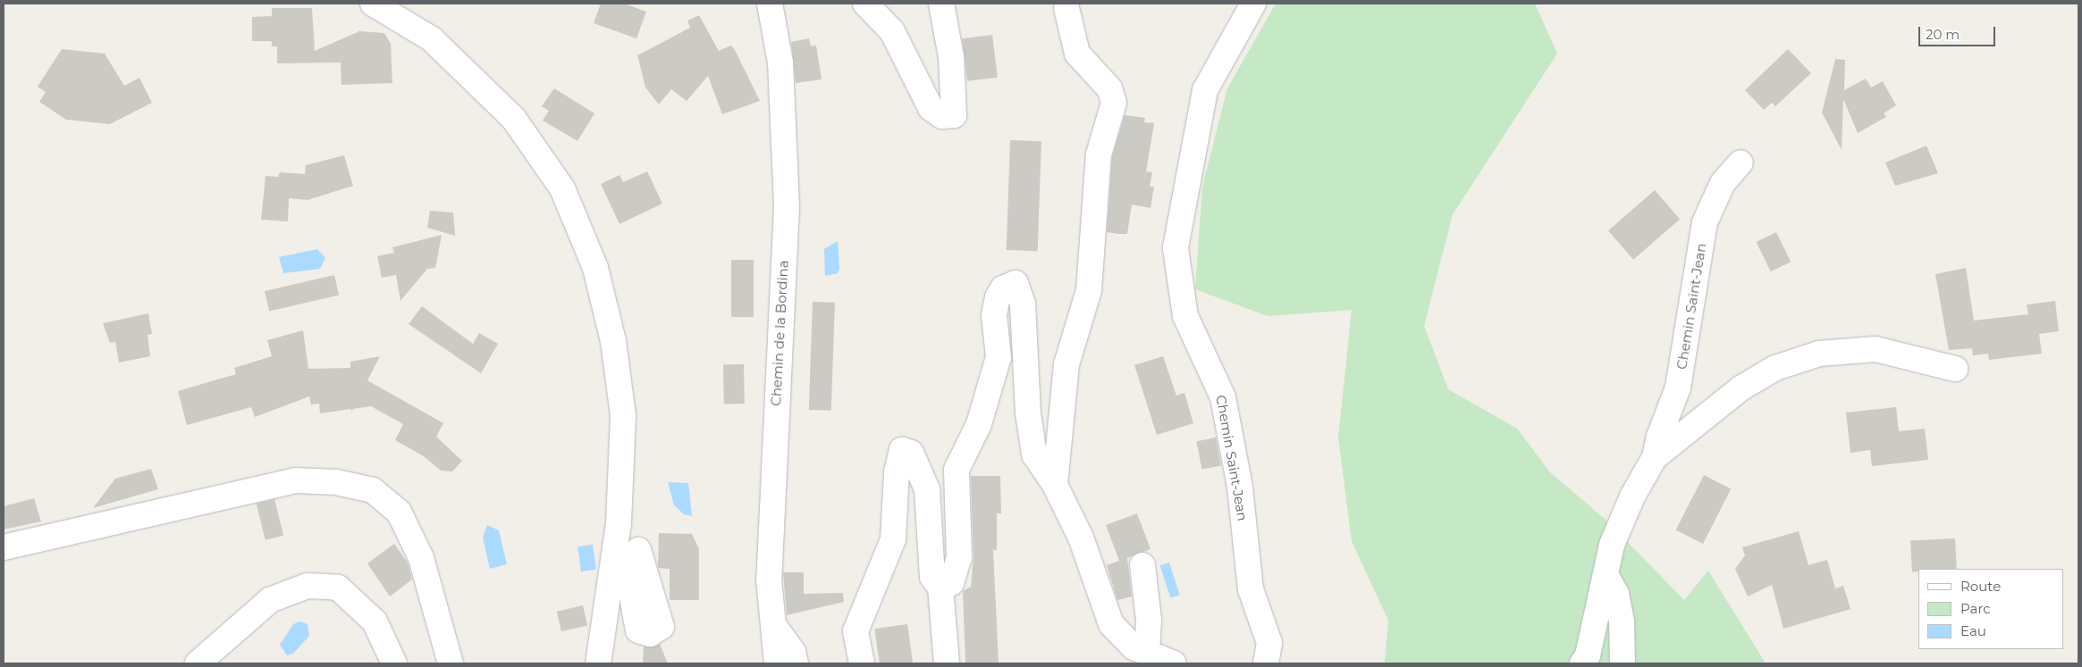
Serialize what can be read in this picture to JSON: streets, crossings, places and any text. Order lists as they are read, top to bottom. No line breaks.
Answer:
{"streets":{"street":["Chemin Saint-Jean","Chemin de la Bordina"]},"legend":["Route","Parc","Eau"],"scale_bar":"20 m"}
